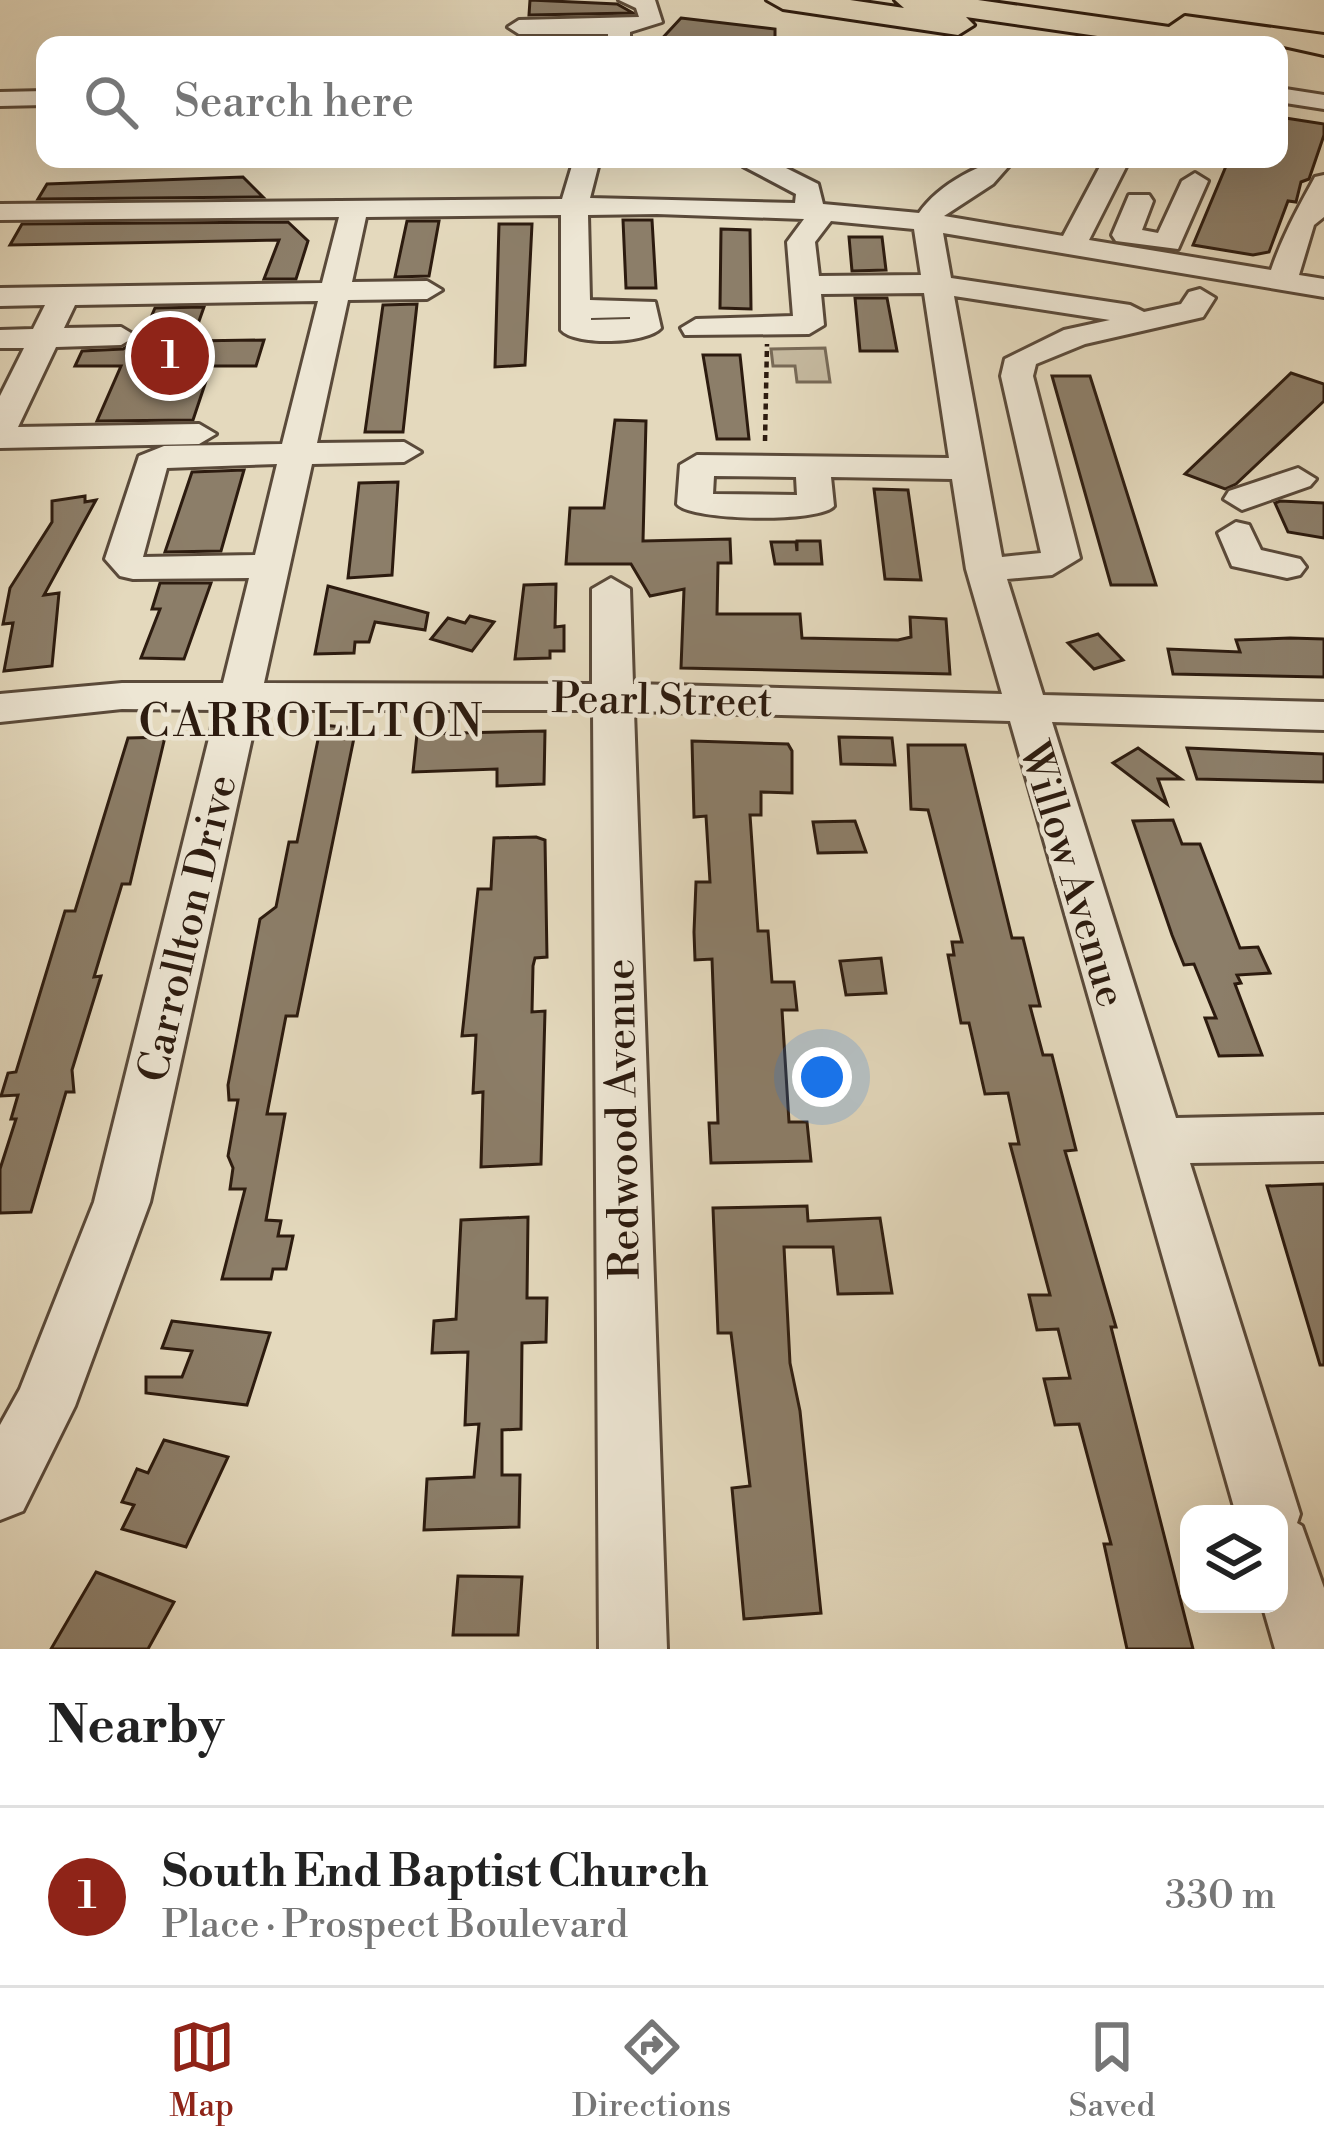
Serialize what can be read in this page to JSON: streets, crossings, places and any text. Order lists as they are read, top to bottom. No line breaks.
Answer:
{"streets":{"street":["Pearl Street","Willow Avenue","Carrollton Drive","Redwood Avenue"]},"crossings":[["Pearl Street","Willow Avenue"],["Pearl Street","Carrollton Drive"],["Pearl Street","Redwood Avenue"]],"districts":["CARROLLTON"],"page":{"search":"Search here","pins":"1","heading":"Nearby","list":[{"mark":"1","name":"South End Baptist Church","note":"Place · Prospect Boulevard","value":"330 m"}],"nav":["Map","Directions","Saved"]}}
